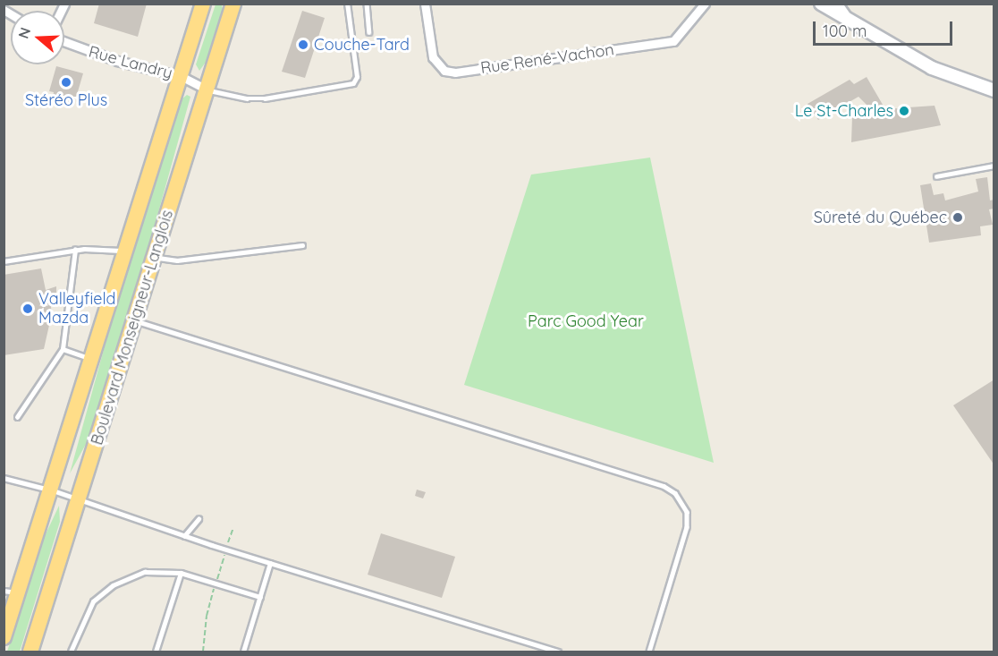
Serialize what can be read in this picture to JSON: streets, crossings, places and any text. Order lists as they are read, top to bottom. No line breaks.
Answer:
{"streets":{"highway":["Boulevard Monseigneur-Langlois"],"street":["Rue René-Vachon","Rue Landry"]},"crossings":[["Rue Landry","Boulevard Monseigneur-Langlois"]],"parks":["Parc Good Year"],"places":["Couche-Tard","Stéréo Plus","Le St-Charles","Sûreté du Québec","Valleyfield Mazda"],"scale_bar":"100 m","north":"left"}
